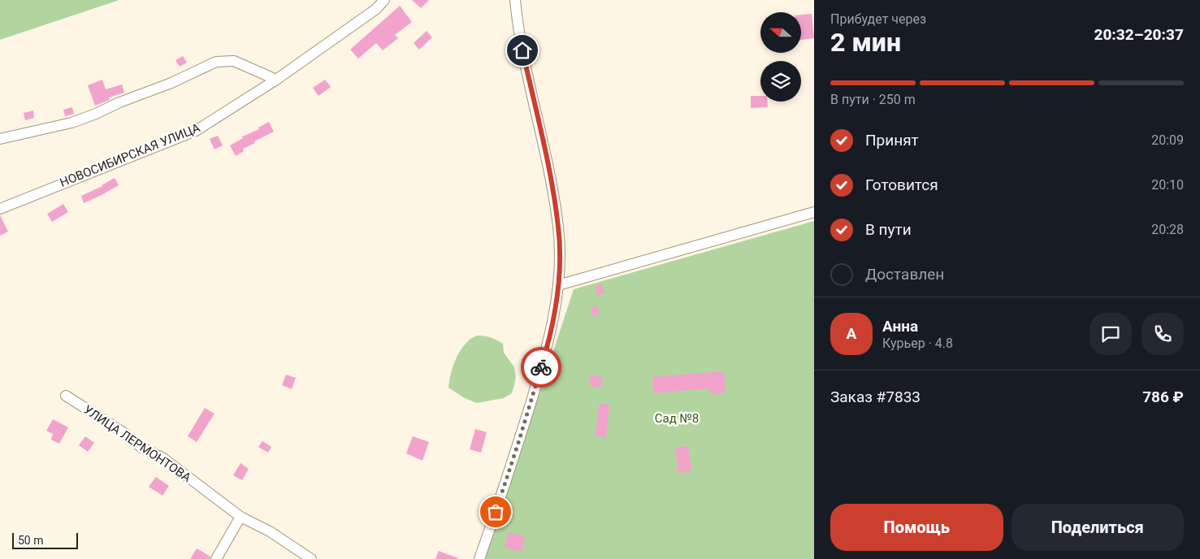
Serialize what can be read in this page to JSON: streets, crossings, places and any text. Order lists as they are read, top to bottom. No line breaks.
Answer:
{"streets":{"street":["НОВОСИБИРСКАЯ УЛИЦА","УЛИЦА ЛЕРМОНТОВА"]},"parks":["Сад №8"],"scale_bar":"50 m","north":"left","page":{"heading":["2 мин","Прибудет через","20:32–20:37"],"panel":["Анна","Курьер · 4.8","Заказ #7833","786 ₽"],"bar":"В пути · 250 m","list":[["Принят","20:09"],["Готовится","20:10"],["В пути","20:28"],"Доставлен"],"round":"А","buttons":["Помощь","Поделиться"],"scale":"50 m"}}
